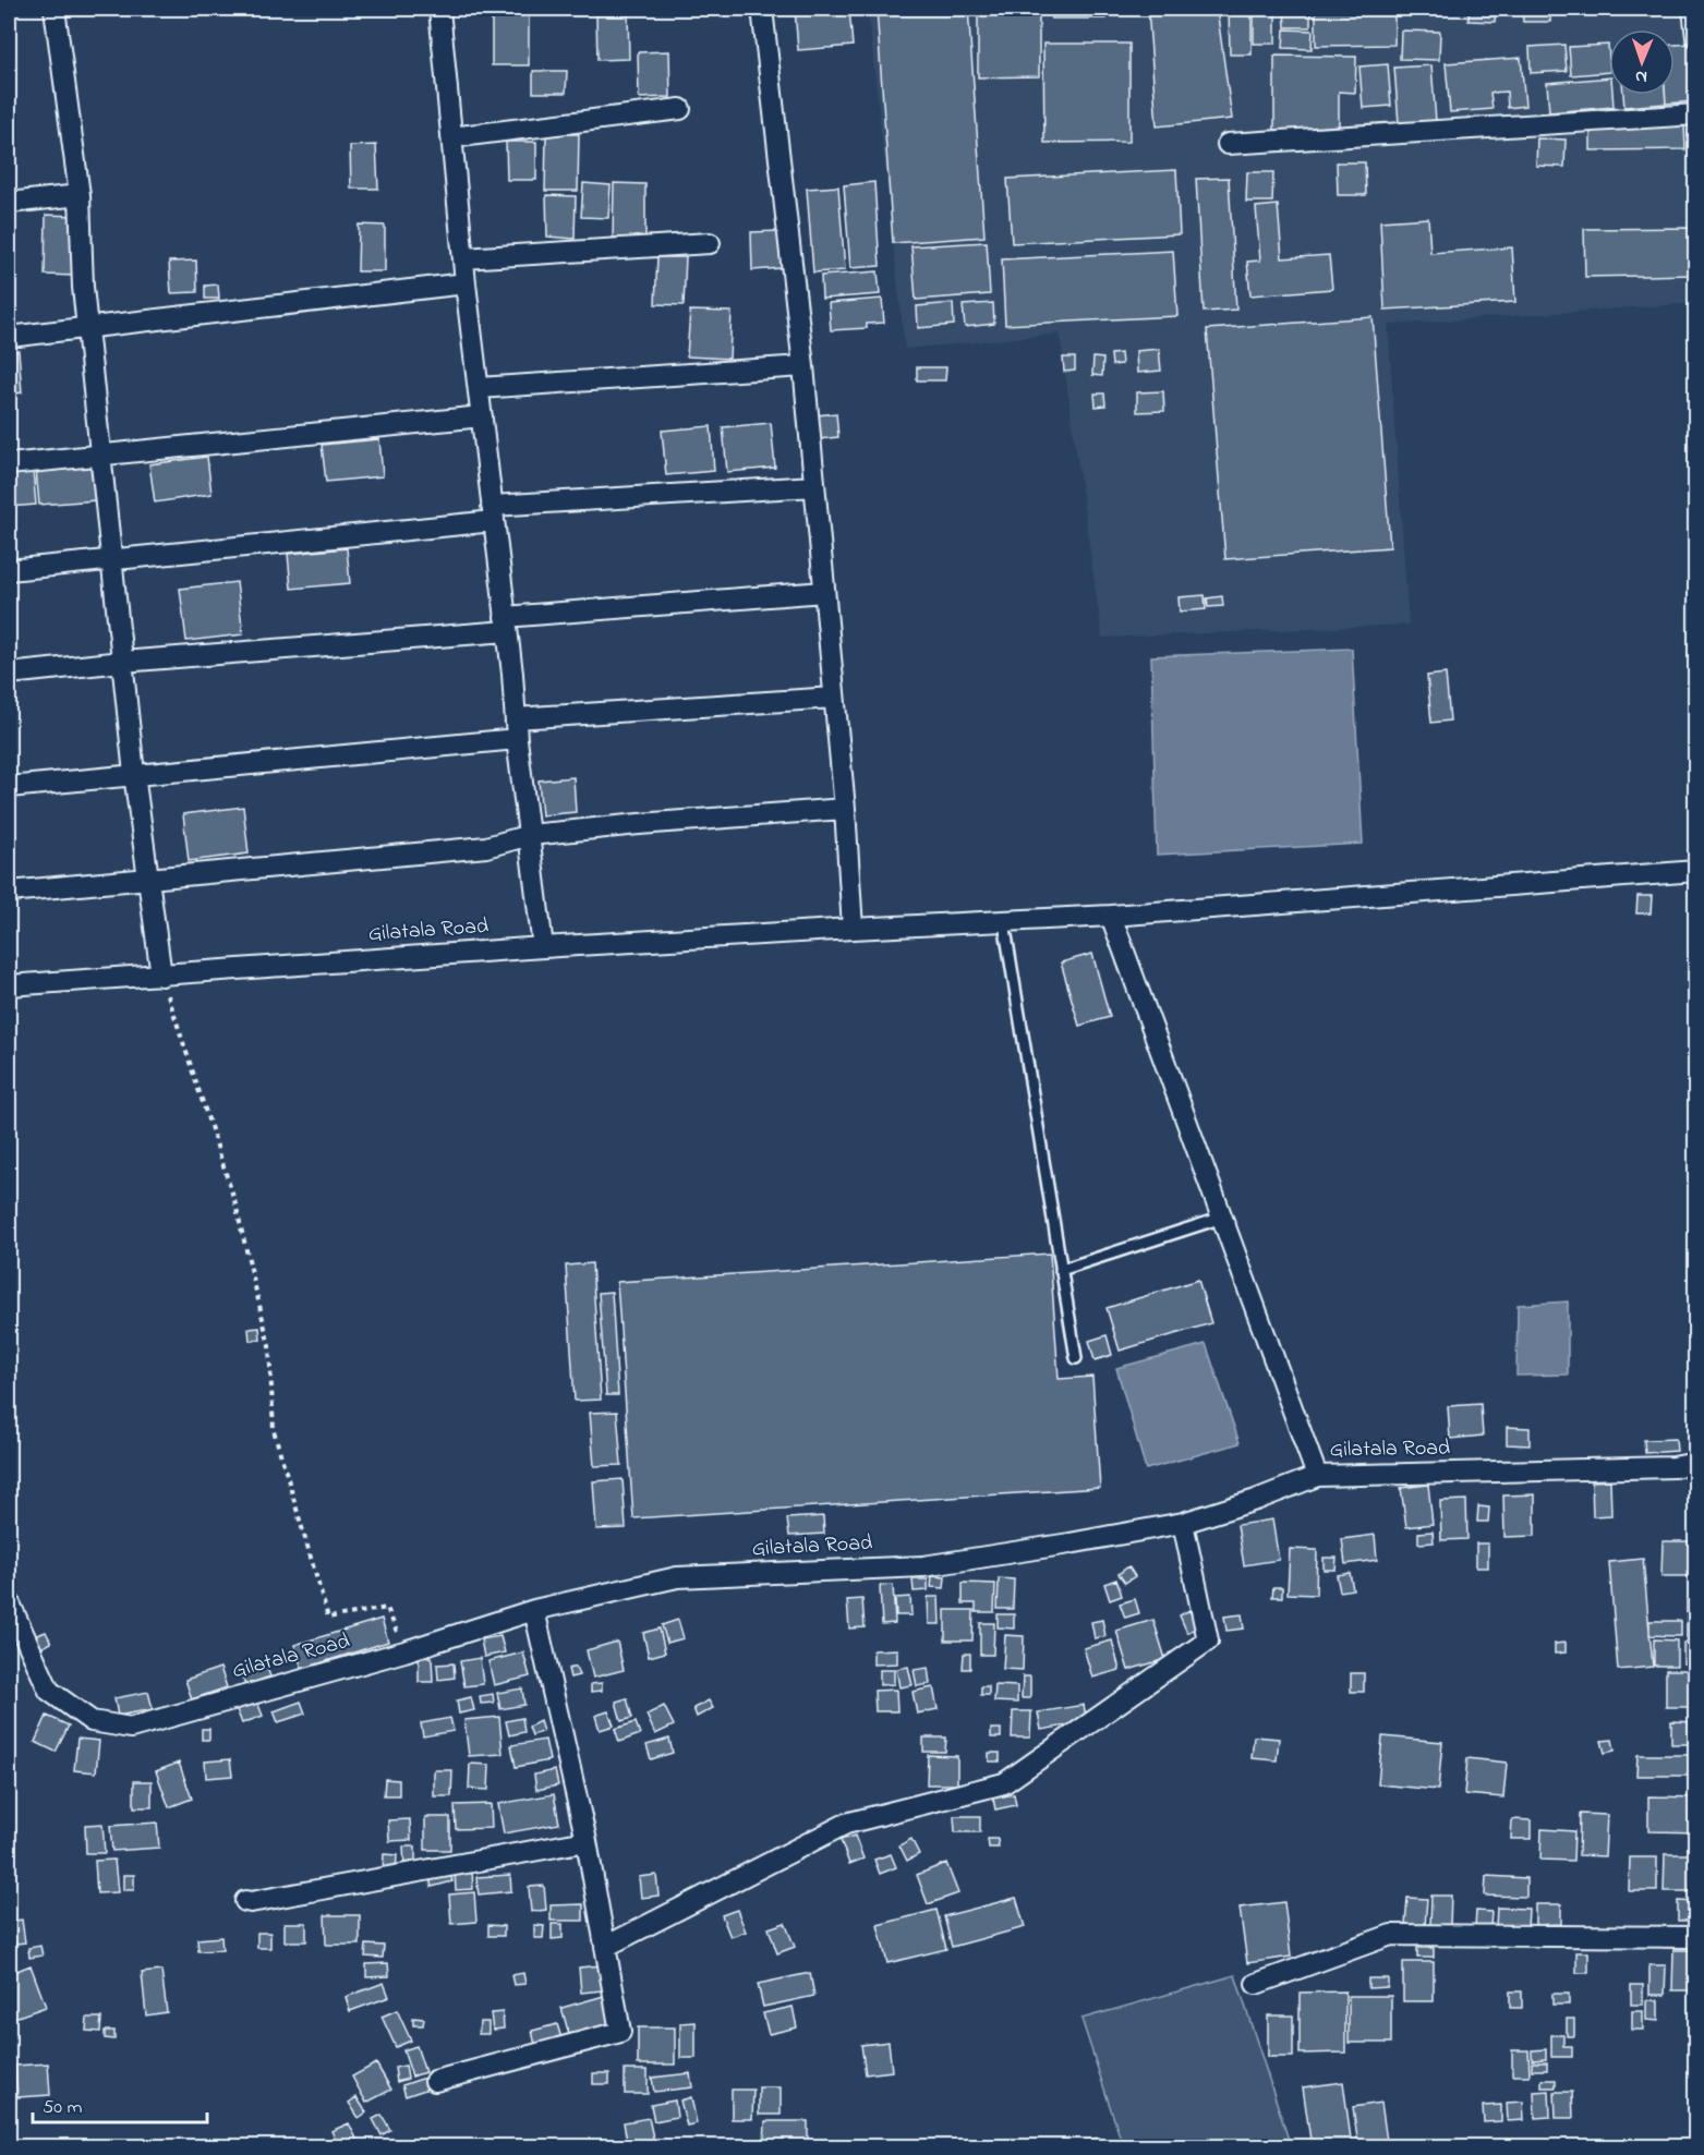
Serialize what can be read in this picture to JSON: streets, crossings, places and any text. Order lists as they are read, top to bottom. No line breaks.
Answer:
{"streets":{"street":["Gilatala Road"]},"scale_bar":"50 m","north":"bottom"}
